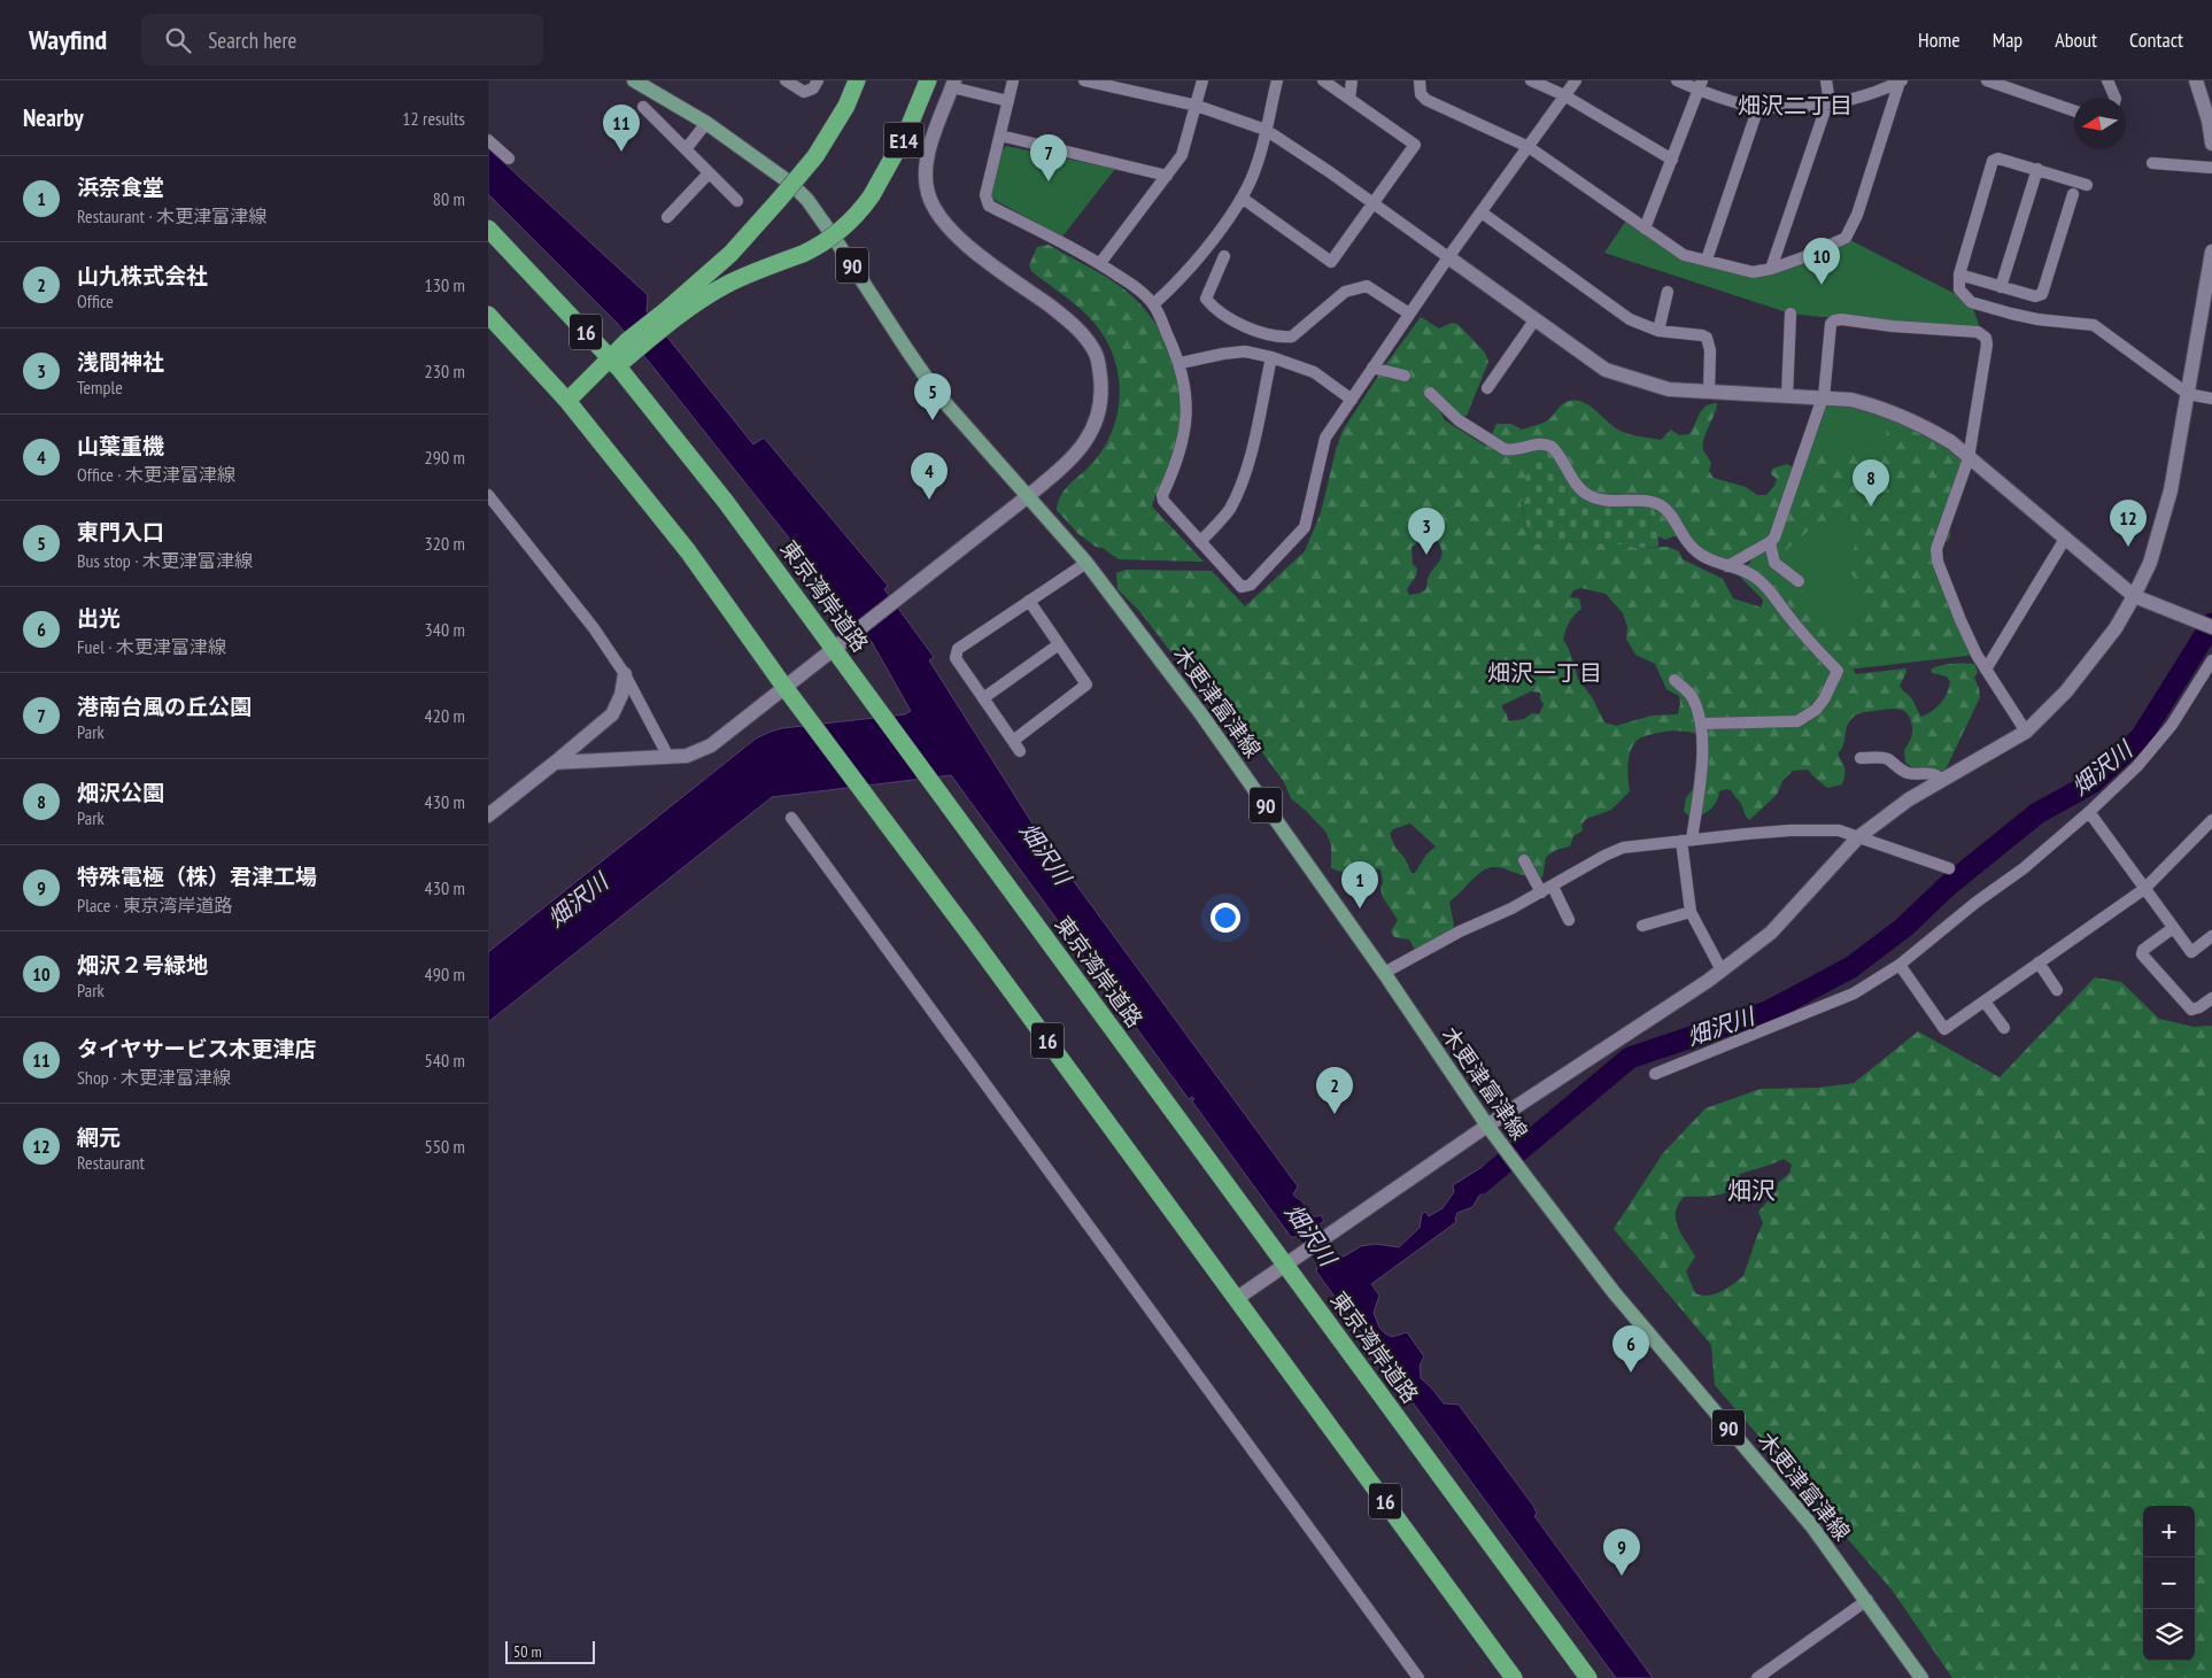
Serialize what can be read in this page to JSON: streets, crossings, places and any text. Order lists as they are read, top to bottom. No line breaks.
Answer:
{"streets":{"highway":["E14","16","東京湾岸道路"],"main road":["90","木更津富津線"]},"districts":["畑沢二丁目","畑沢一丁目","畑沢"],"water":["畑沢川"],"scale_bar":"50 m","north":"left","page":{"header":"Wayfind","search":"Search here","nav":["Home","Map","About","Contact"],"heading":["Nearby","12 results"],"pins":["11","7","10","5","4","8","12","3","1","2","6","9"],"list":[{"mark":"1","name":"浜奈食堂","note":"Restaurant · 木更津富津線","value":"80 m"},{"mark":"2","name":"山九株式会社","note":"Office","value":"130 m"},{"mark":"3","name":"浅間神社","note":"Temple","value":"230 m"},{"mark":"4","name":"山葉重機","note":"Office · 木更津富津線","value":"290 m"},{"mark":"5","name":"東門入口","note":"Bus stop · 木更津富津線","value":"320 m"},{"mark":"6","name":"出光","note":"Fuel · 木更津富津線","value":"340 m"},{"mark":"7","name":"港南台風の丘公園","note":"Park","value":"420 m"},{"mark":"8","name":"畑沢公園","note":"Park","value":"430 m"},{"mark":"9","name":"特殊電極（株）君津工場","note":"Place · 東京湾岸道路","value":"430 m"},{"mark":"10","name":"畑沢２号緑地","note":"Park","value":"490 m"},{"mark":"11","name":"タイヤサービス木更津店","note":"Shop · 木更津富津線","value":"540 m"},{"mark":"12","name":"網元","note":"Restaurant","value":"550 m"}],"map_buttons":["+","−"],"scale":"50 m"}}
